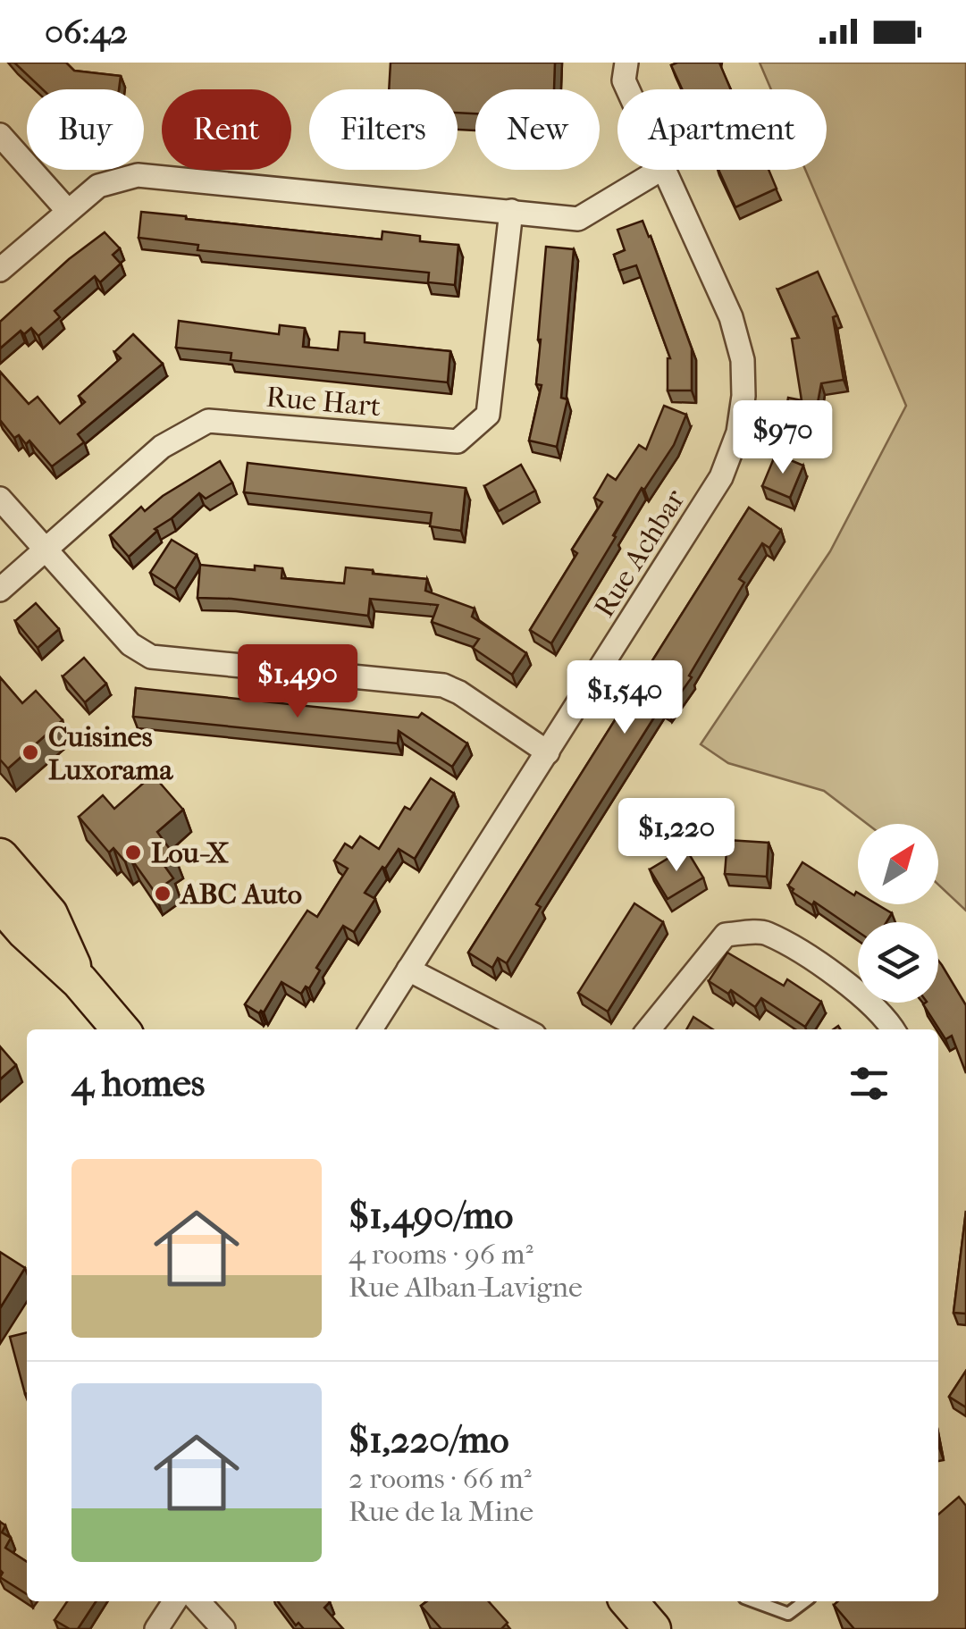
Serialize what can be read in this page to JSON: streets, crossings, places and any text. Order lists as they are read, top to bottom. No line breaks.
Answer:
{"streets":{"street":["Rue Hart","Rue Achbar"]},"places":["Cuisines Luxorama","Lou-X","ABC Auto"],"north":"top right","page":{"status":"06:42","chip":["Buy","Rent","Filters","New","Apartment"],"price":["$970","$1,490","$1,540","$1,220"],"heading":"4 homes","list":[{"name":"$1,490/mo","note":"4 rooms · 96 m² · Rue Alban-Lavigne"},{"name":"$1,220/mo","note":"2 rooms · 66 m² · Rue de la Mine"}]}}
